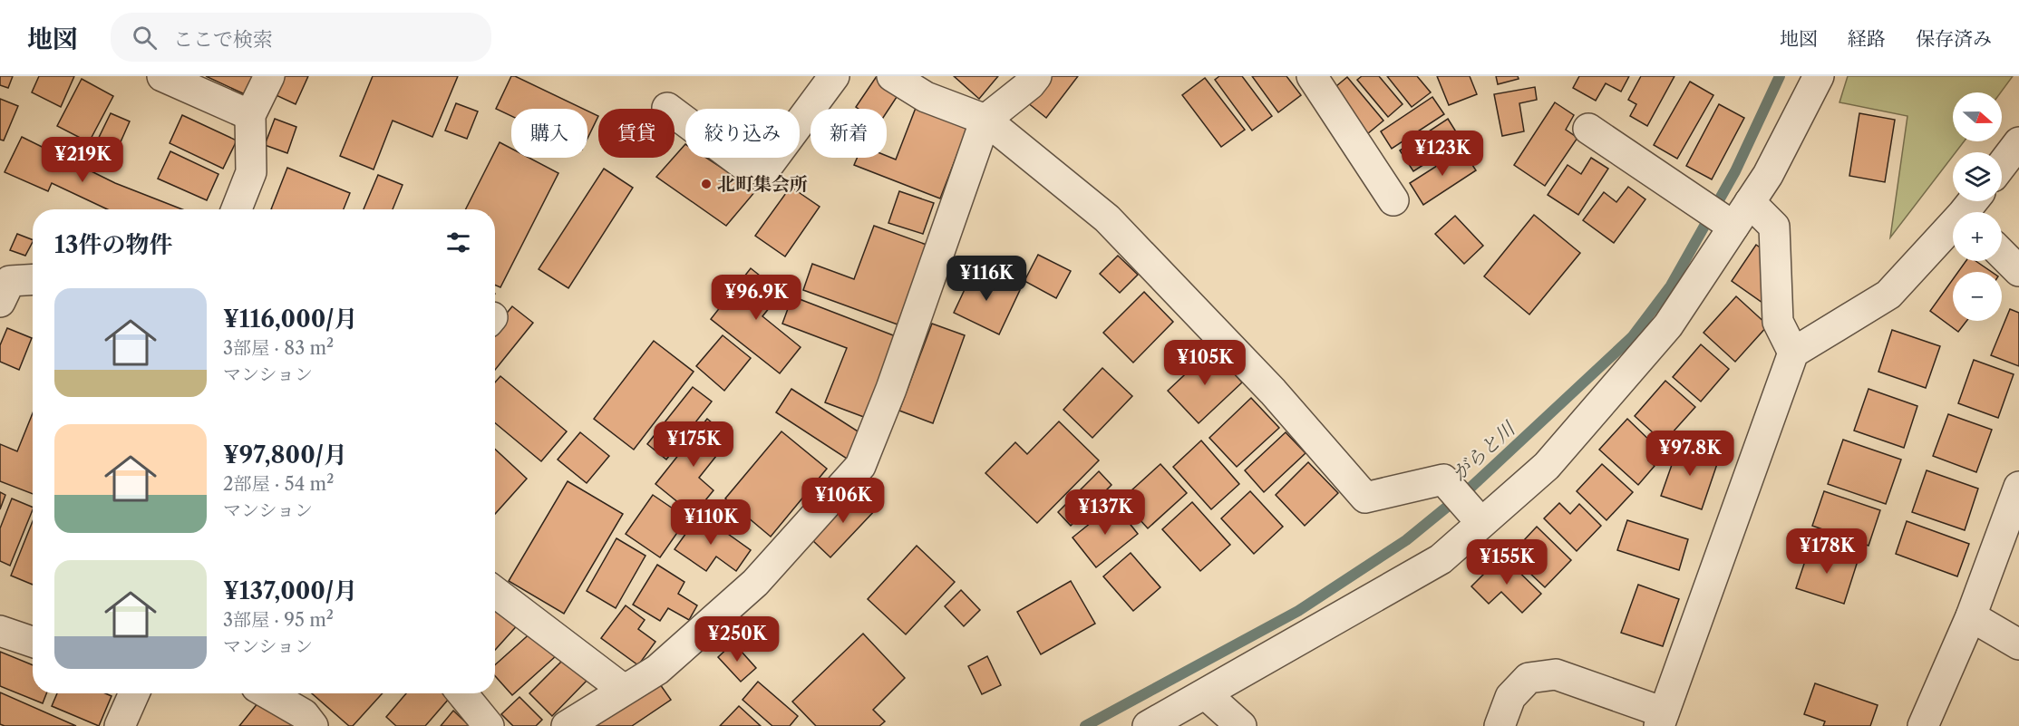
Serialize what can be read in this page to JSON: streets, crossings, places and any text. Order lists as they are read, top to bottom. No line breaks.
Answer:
{"water":["がらと川"],"places":["北町集会所"],"north":"right","page":{"header":"地図","search":"ここで検索","nav":["地図","経路","保存済み"],"map_buttons":["+","−"],"chip":["購入","賃貸","絞り込み","新着"],"price":["¥123K","¥219K","¥116K","¥96.9K","¥105K","¥175K","¥97.8K","¥106K","¥137K","¥110K","¥178K","¥155K","¥250K"],"heading":"13件の物件","list":[{"name":"¥116,000/月","note":"3部屋 · 83 m² · マンション"},{"name":"¥97,800/月","note":"2部屋 · 54 m² · マンション"},{"name":"¥137,000/月","note":"3部屋 · 95 m² · マンション"}]}}
